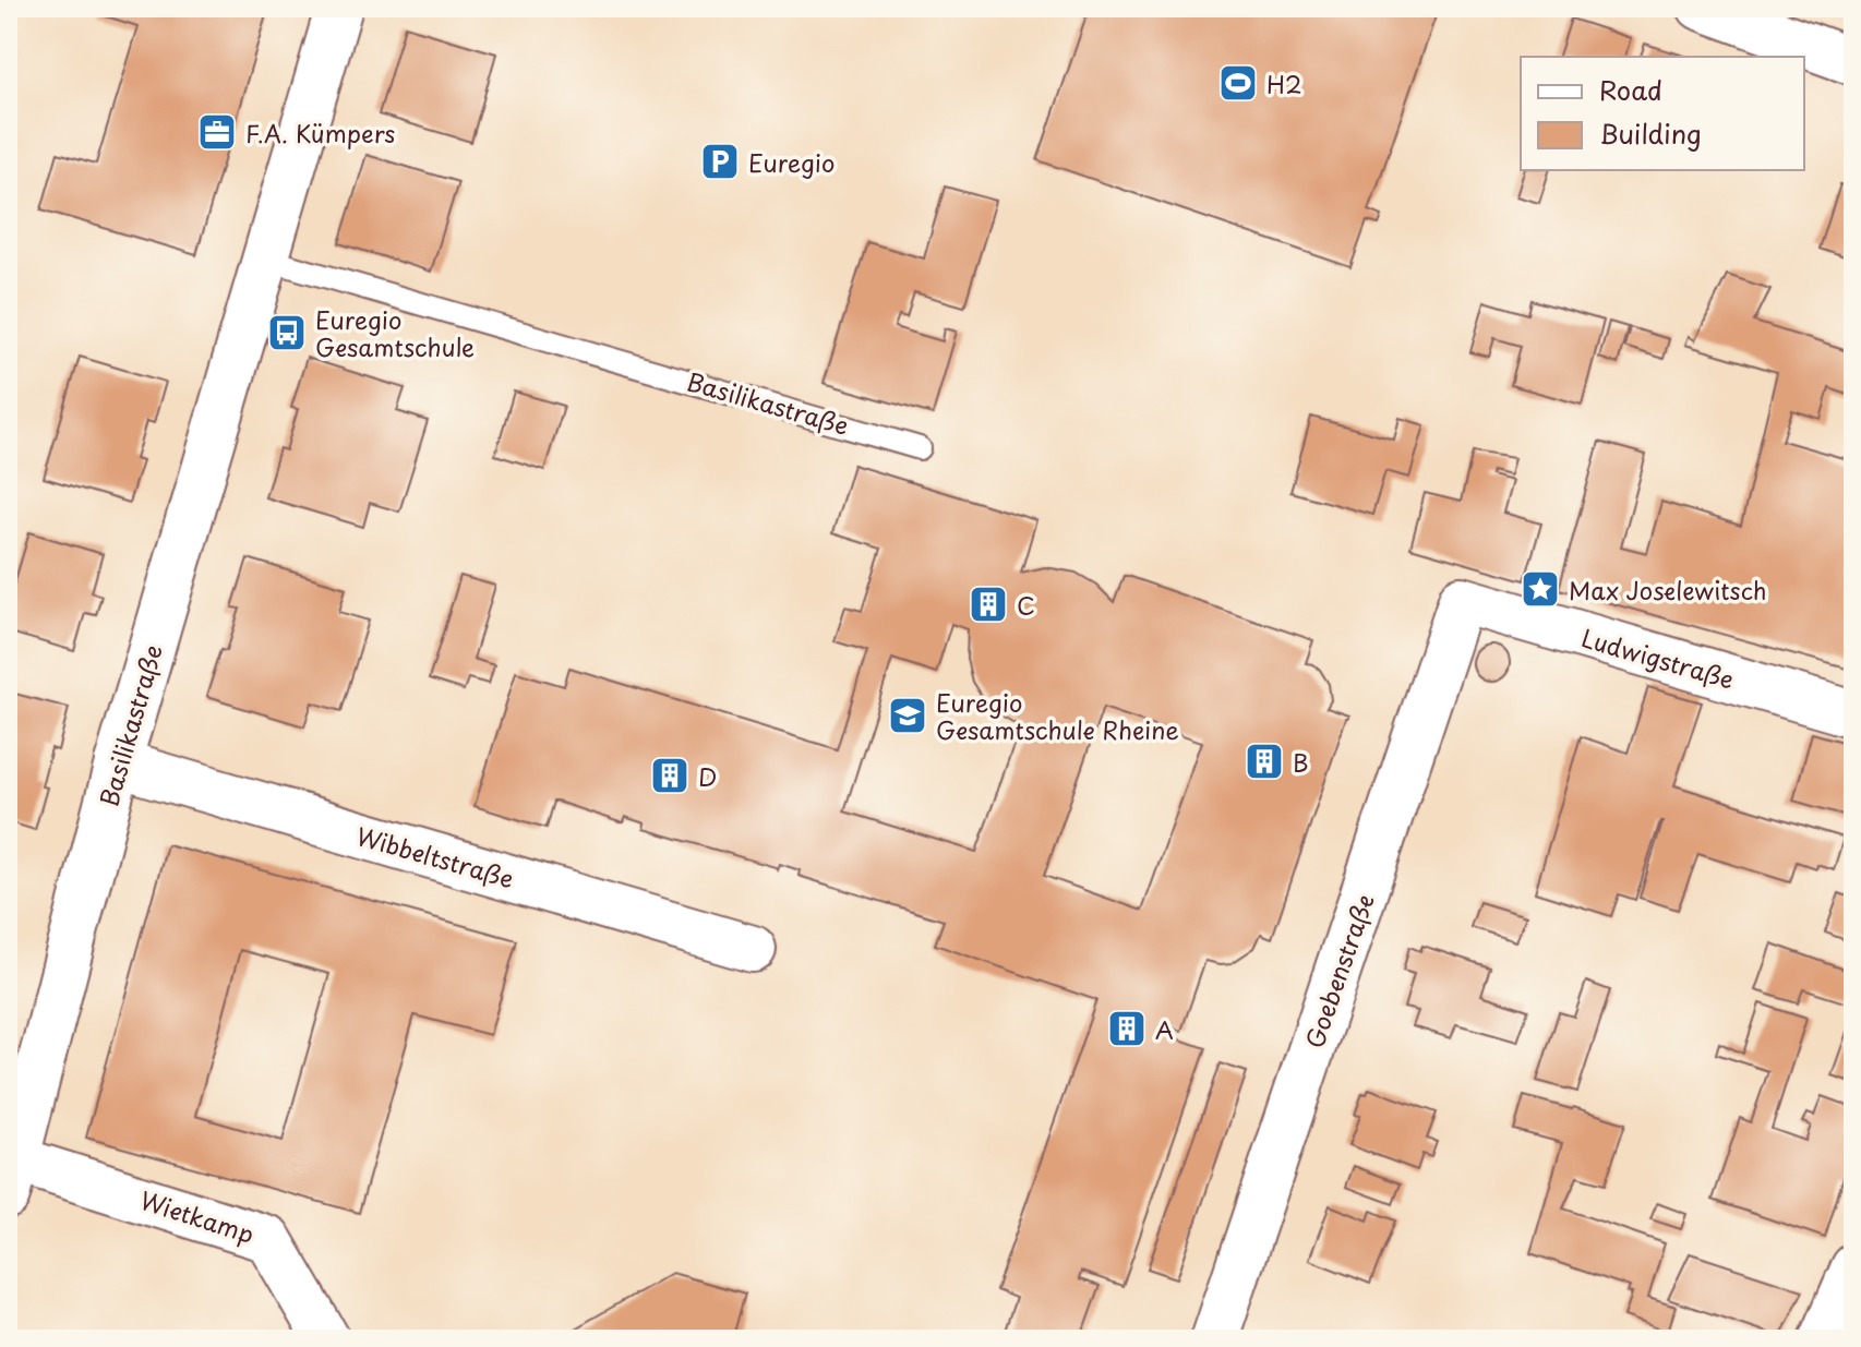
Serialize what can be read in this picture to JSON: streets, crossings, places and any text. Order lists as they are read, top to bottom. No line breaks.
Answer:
{"streets":{"street":["Basilikastraße","Ludwigstraße","Wibbeltstraße","Goebenstraße","Wietkamp"]},"crossings":[["Basilikastraße","Wibbeltstraße"],["Basilikastraße","Wietkamp"],["Ludwigstraße","Goebenstraße"]],"places":{"sports":["H2"],"office":["F.A. Kümpers"],"parking":["Euregio"],"bus stop":["Euregio Gesamtschule"],"place":["Max Joselewitsch"],"building":["C","B","D","A"],"school or university":["Euregio Gesamtschule Rheine"]},"legend":["Road","Building"]}
